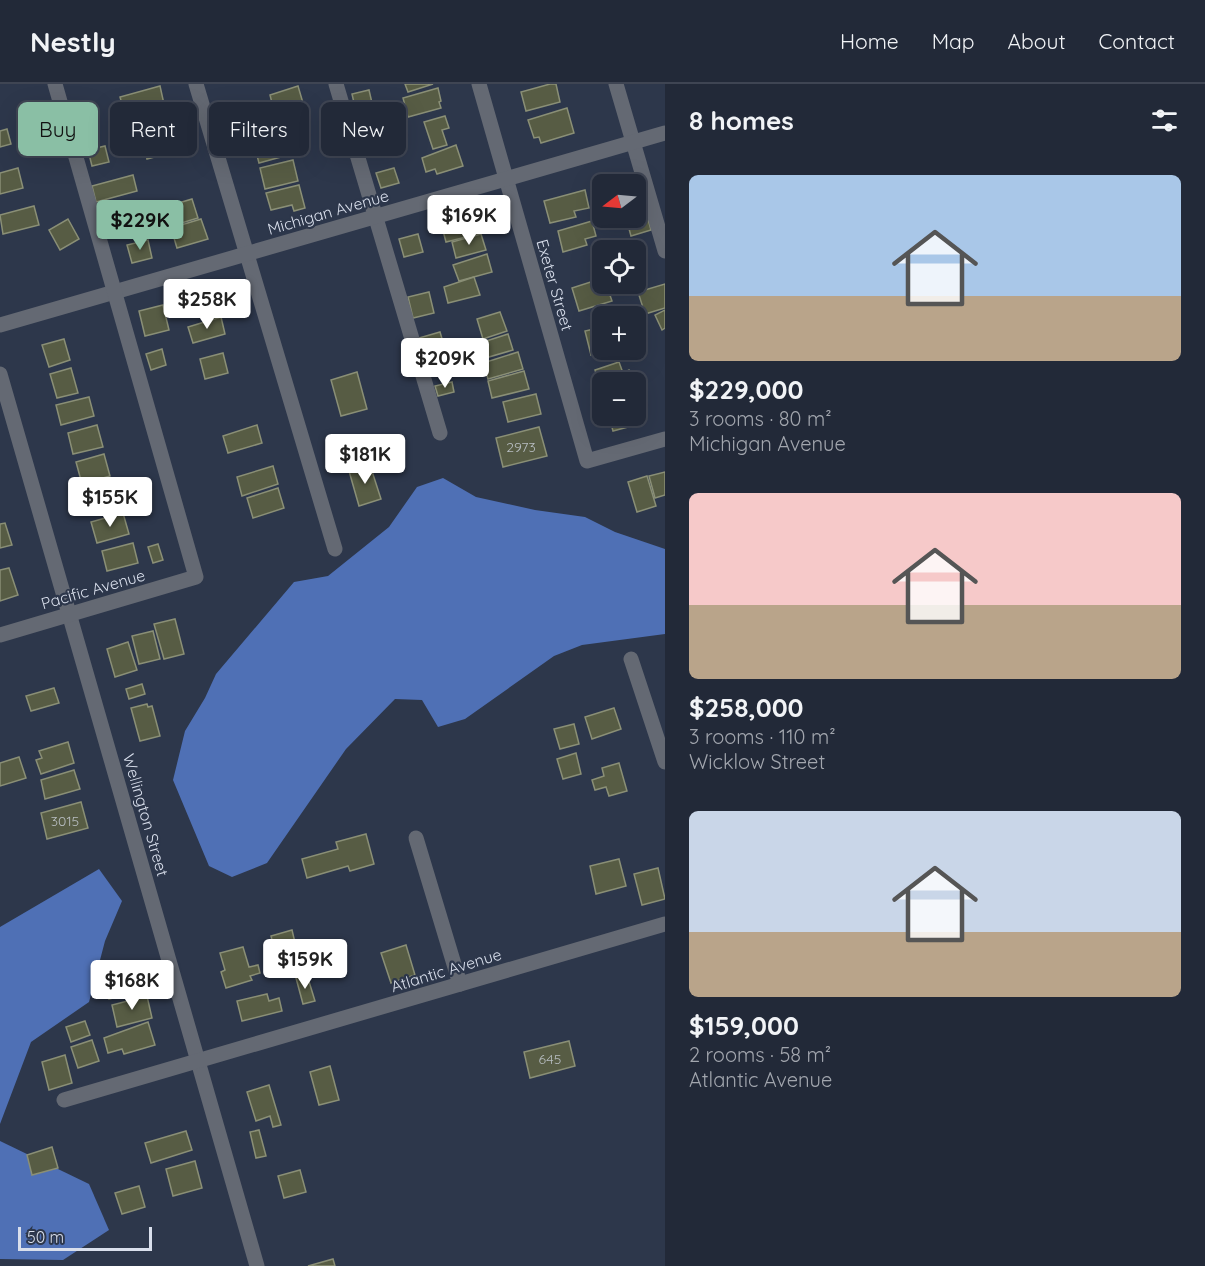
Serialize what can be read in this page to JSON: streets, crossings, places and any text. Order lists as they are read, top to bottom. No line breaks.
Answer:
{"streets":{"street":["Michigan Avenue","Exeter Street","Pacific Avenue","Wellington Street","Atlantic Avenue"]},"crossings":[["Michigan Avenue","Exeter Street"],["Michigan Avenue","Pacific Avenue"],["Pacific Avenue","Wellington Street"],["Wellington Street","Atlantic Avenue"]],"house_numbers":["2973","3015","645"],"scale_bar":"50 m","north":"left","page":{"header":"Nestly","nav":["Home","Map","About","Contact"],"heading":"8 homes","chip":["Buy","Rent","Filters","New"],"list":[{"name":"$229,000","note":"3 rooms · 80 m² · Michigan Avenue"},{"name":"$258,000","note":"3 rooms · 110 m² · Wicklow Street"},{"name":"$159,000","note":"2 rooms · 58 m² · Atlantic Avenue"}],"map_buttons":["+","−"],"price":["$169K","$229K","$258K","$209K","$181K","$155K","$159K","$168K"],"scale":"50 m"}}
